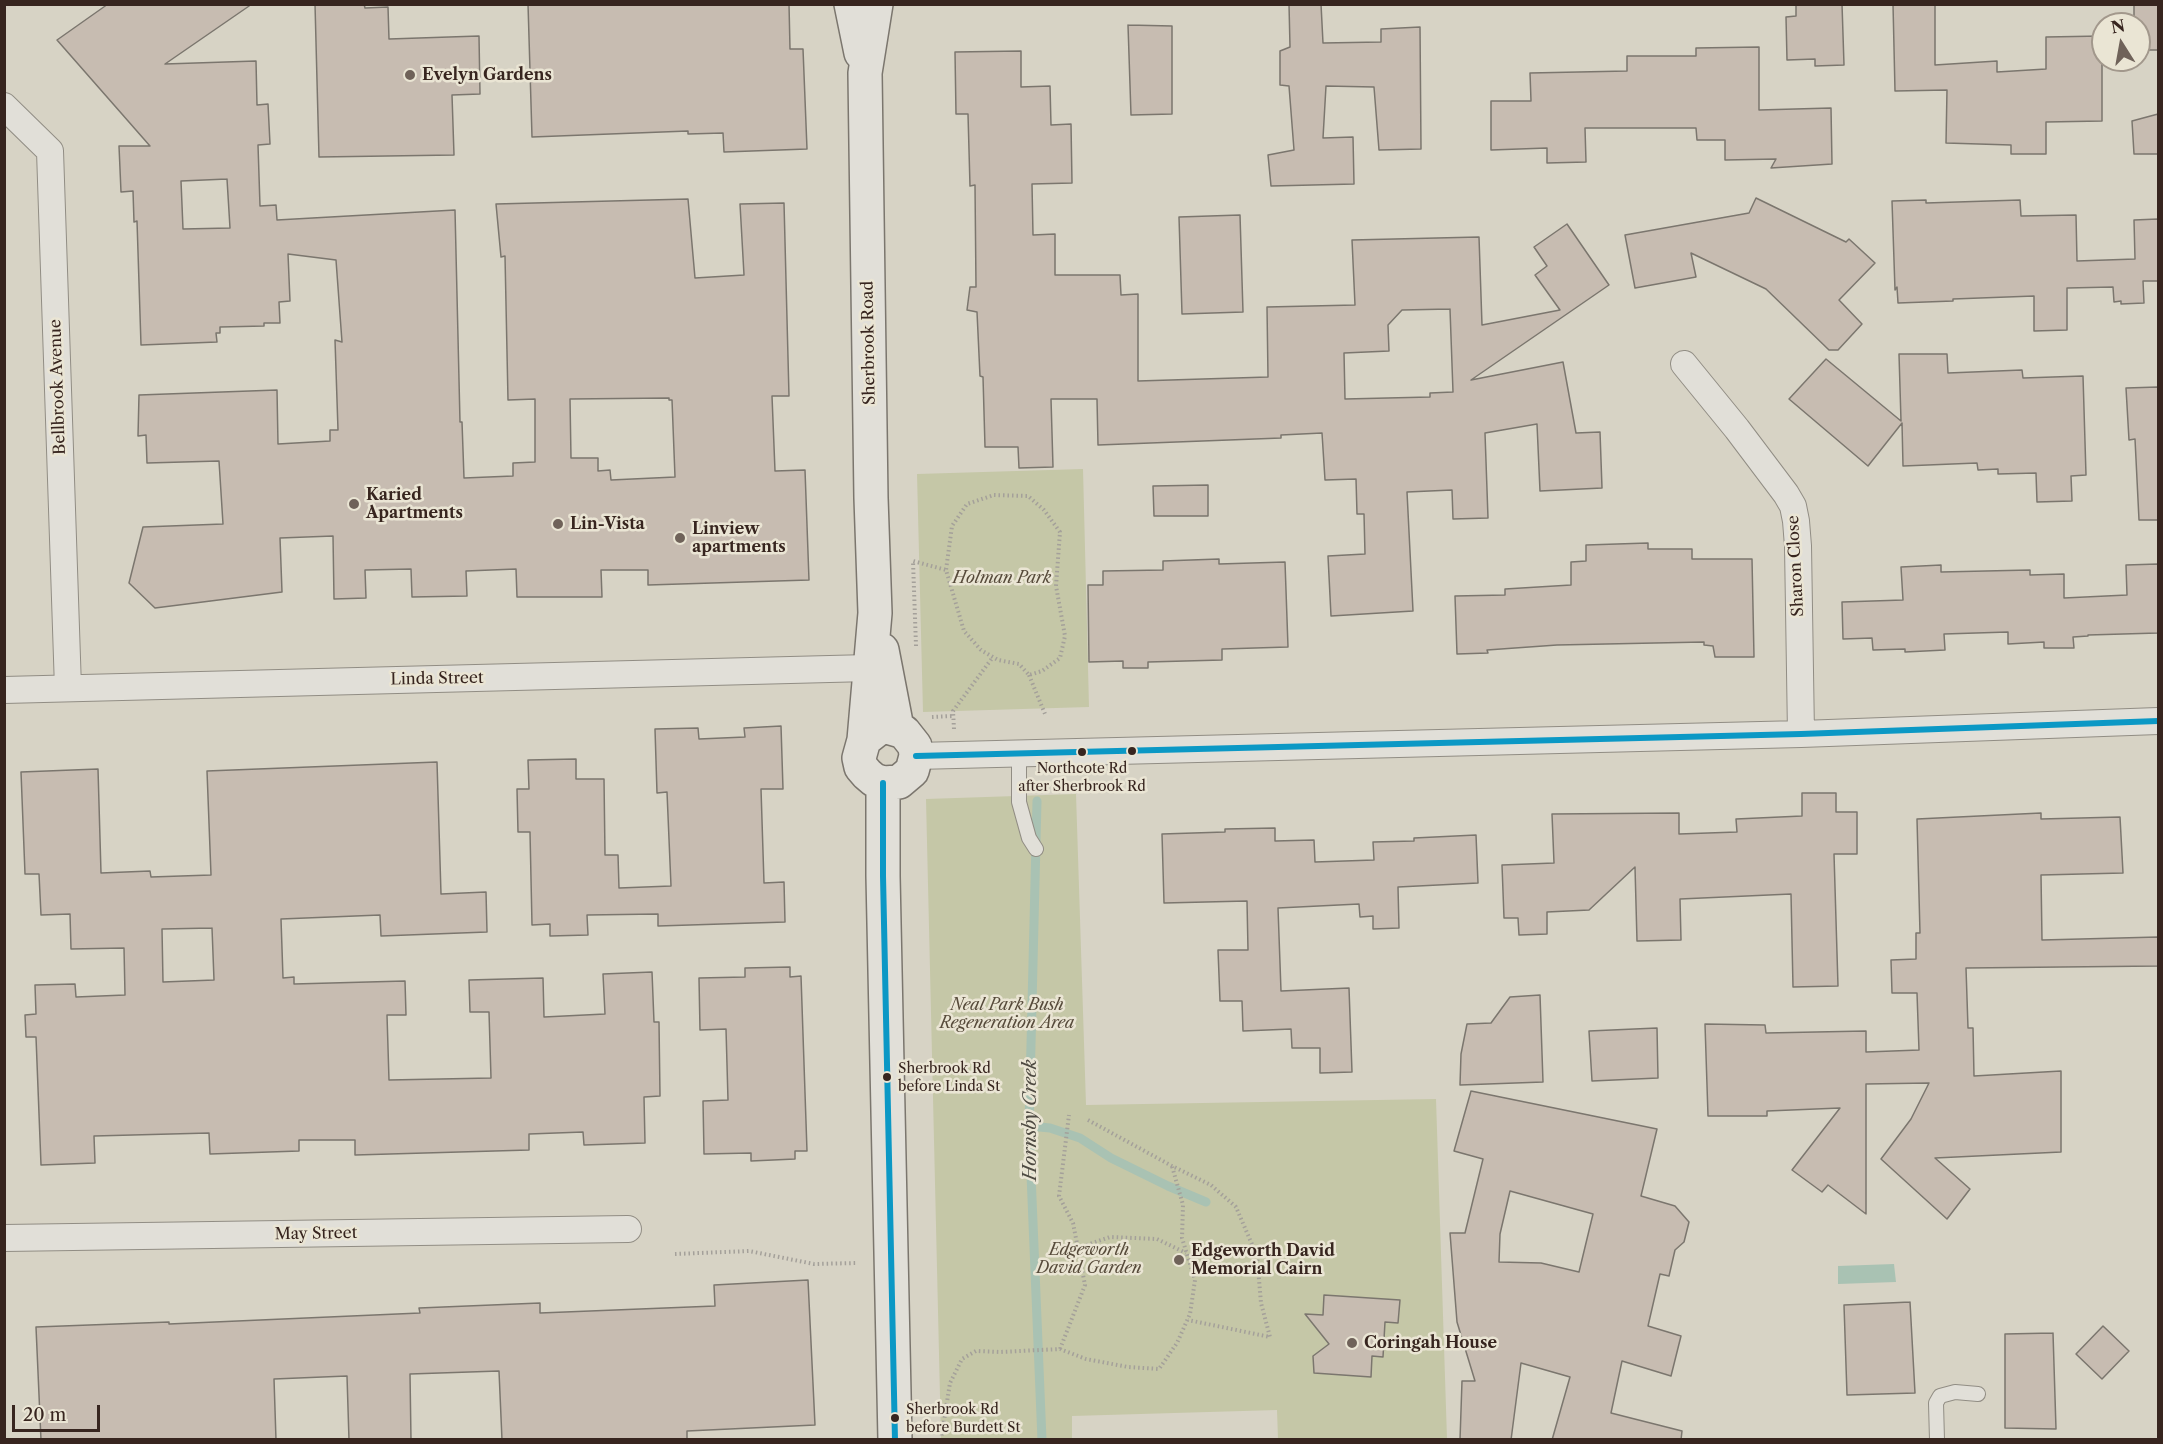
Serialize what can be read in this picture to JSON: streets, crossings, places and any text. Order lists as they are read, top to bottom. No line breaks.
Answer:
{"streets":{"main road":["Sherbrook Road"],"street":["Bellbrook Avenue","Sharon Close","Linda Street","May Street"]},"crossings":[["Sherbrook Road","Linda Street"],["Bellbrook Avenue","Linda Street"]],"water":["Hornsby Creek"],"parks":["Holman Park","Neal Park Bush Regeneration Area","Edgeworth David Garden"],"places":["Evelyn Gardens","Karied Apartments","Lin-Vista","Linview apartments","Northcote Rd after Sherbrook Rd","Sherbrook Rd before Linda St","Edgeworth David Memorial Cairn","Coringah House","Sherbrook Rd before Burdett St"],"scale_bar":"20 m","north":"top"}
